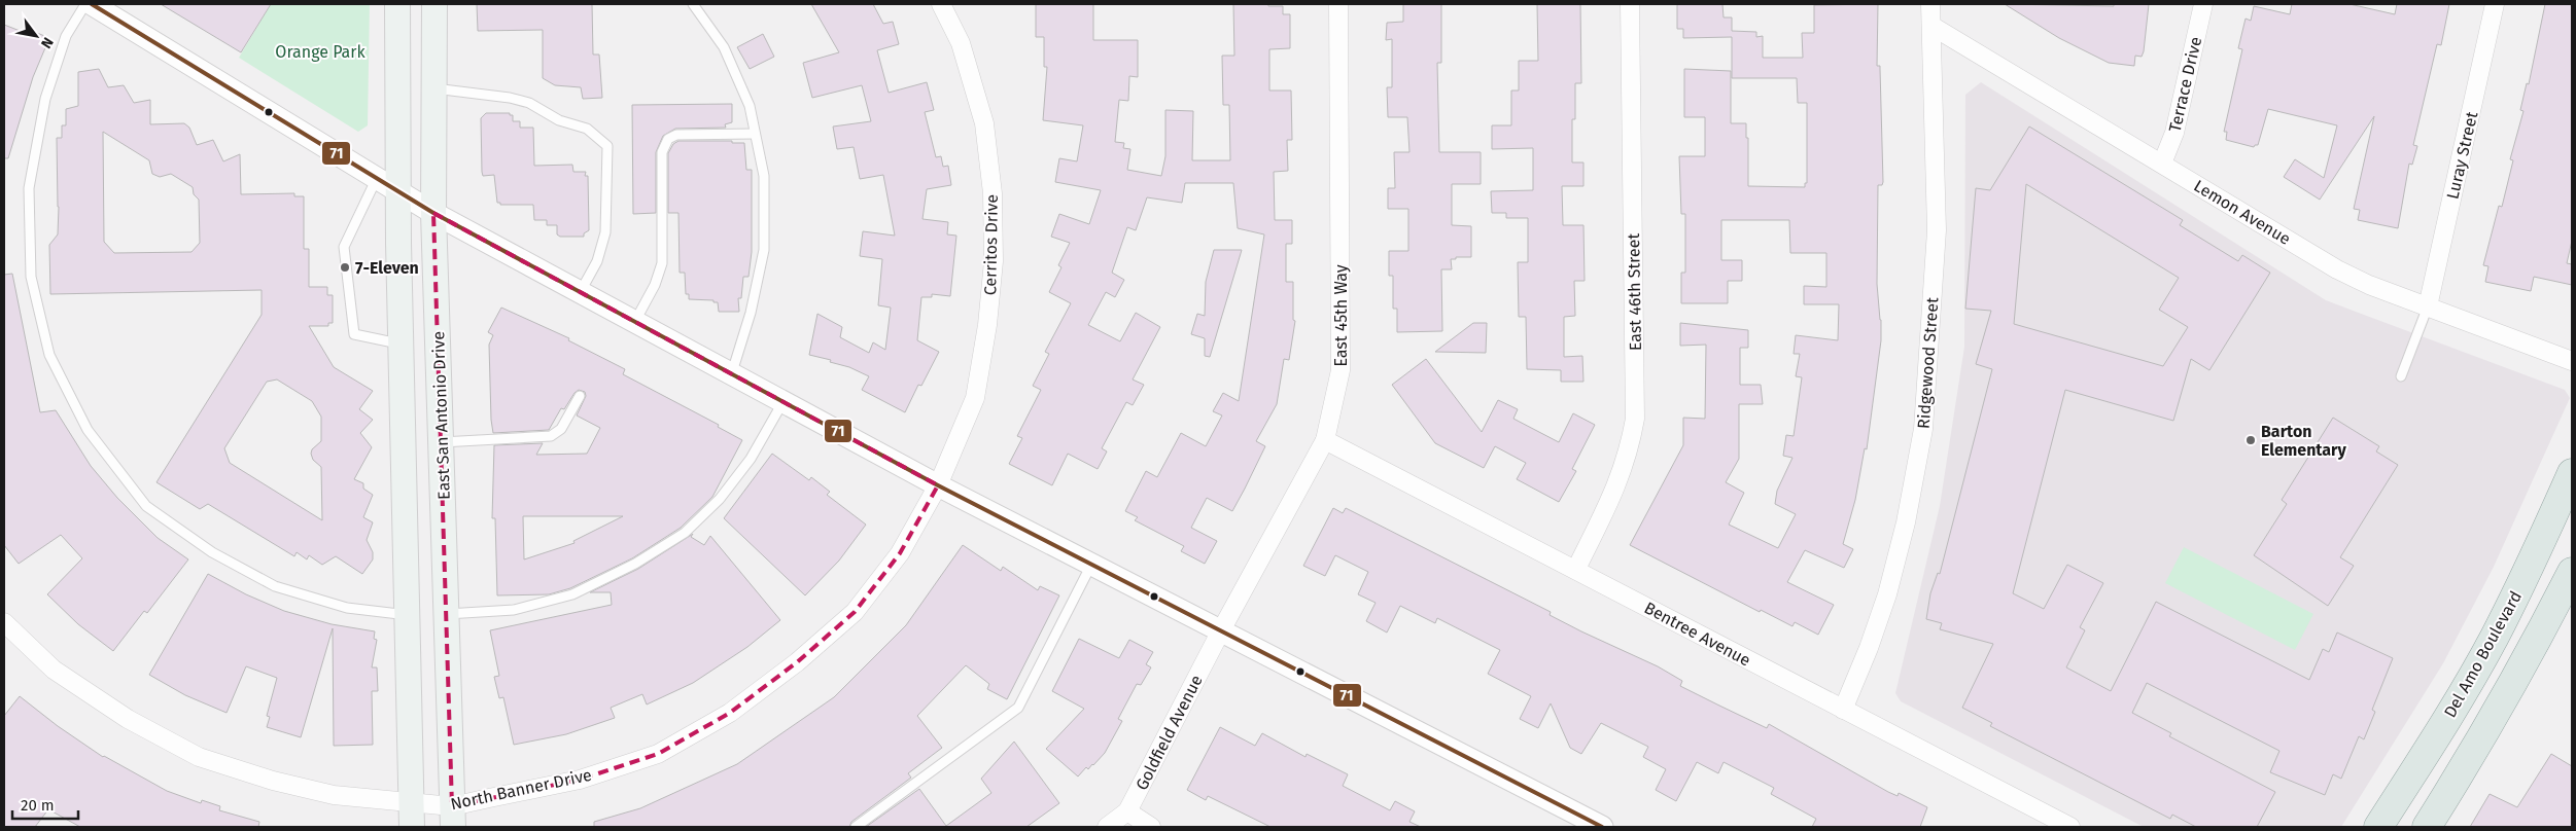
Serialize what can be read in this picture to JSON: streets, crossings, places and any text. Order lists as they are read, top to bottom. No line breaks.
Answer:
{"streets":{"main road":["East San Antonio Drive","Del Amo Boulevard"],"street":["Terrace Drive","Luray Street","Lemon Avenue","Cerritos Drive","East 46th Street","East 45th Way","Ridgewood Street","Bentree Avenue","Goldfield Avenue","North Banner Drive"]},"crossings":[["Terrace Drive","Lemon Avenue"],["Luray Street","Lemon Avenue"],["Lemon Avenue","Ridgewood Street"],["Cerritos Drive","North Banner Drive"],["East 46th Street","Bentree Avenue"],["East 45th Way","Bentree Avenue"],["East 45th Way","Goldfield Avenue"],["Ridgewood Street","Bentree Avenue"],["East San Antonio Drive","North Banner Drive"]],"parks":["Orange Park"],"places":["7-Eleven","Barton Elementary"],"lines":["transit line 71"],"scale_bar":"20 m","north":"bottom right"}
